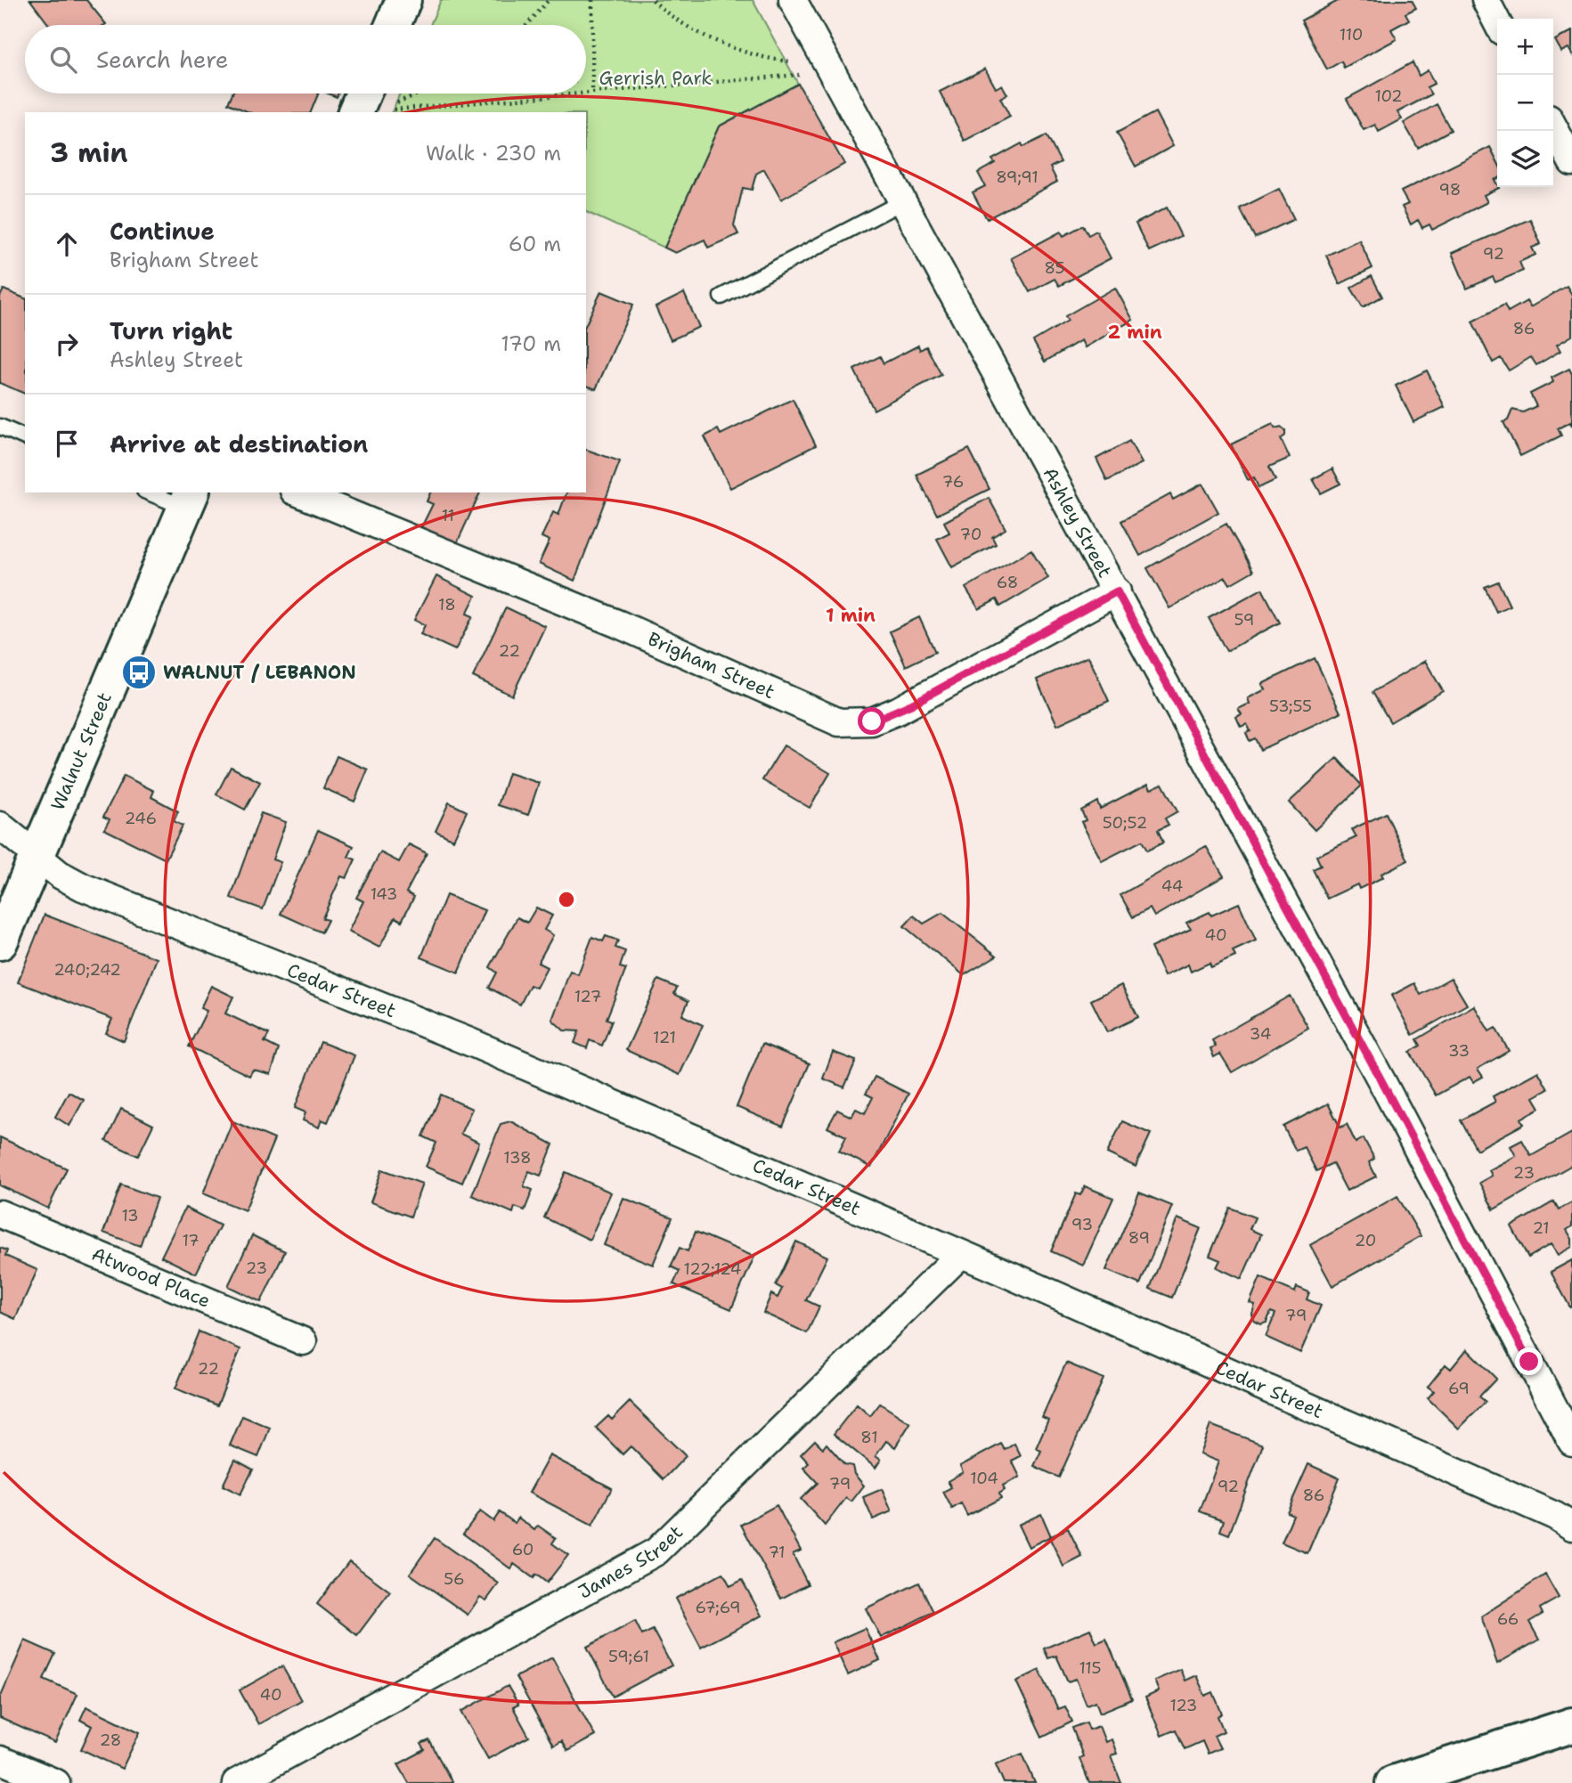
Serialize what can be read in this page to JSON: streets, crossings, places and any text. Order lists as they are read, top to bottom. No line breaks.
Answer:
{"streets":{"main road":["Walnut Street"],"street":["Ashley Street","Brigham Street","Cedar Street","Atwood Place","James Street"]},"crossings":[["Ashley Street","Brigham Street"],["Walnut Street","Cedar Street"],["Cedar Street","James Street"]],"parks":["Gerrish Park"],"places":{"bus stop":["WALNUT / LEBANON"]},"house_numbers":["110","102","89;91","98","92","85","86","76","11","70","68","18","59","22","53;55","246","50;52","44","143","40","240;242","127","34","121","33","138","23","13","93","21","89","17","20","23","122;124","79","22","69","81","104","79","92","86","60","71","56","67;69","66","59;61","115","40","123","28"],"page":{"map_buttons":["+","−"],"search":"Search here","heading":["3 min","Walk · 230 m"],"list":[["Continue","Brigham Street","60 m"],["Turn right","Ashley Street","170 m"],"Arrive at destination"]},"rings":["2 min","1 min"]}
